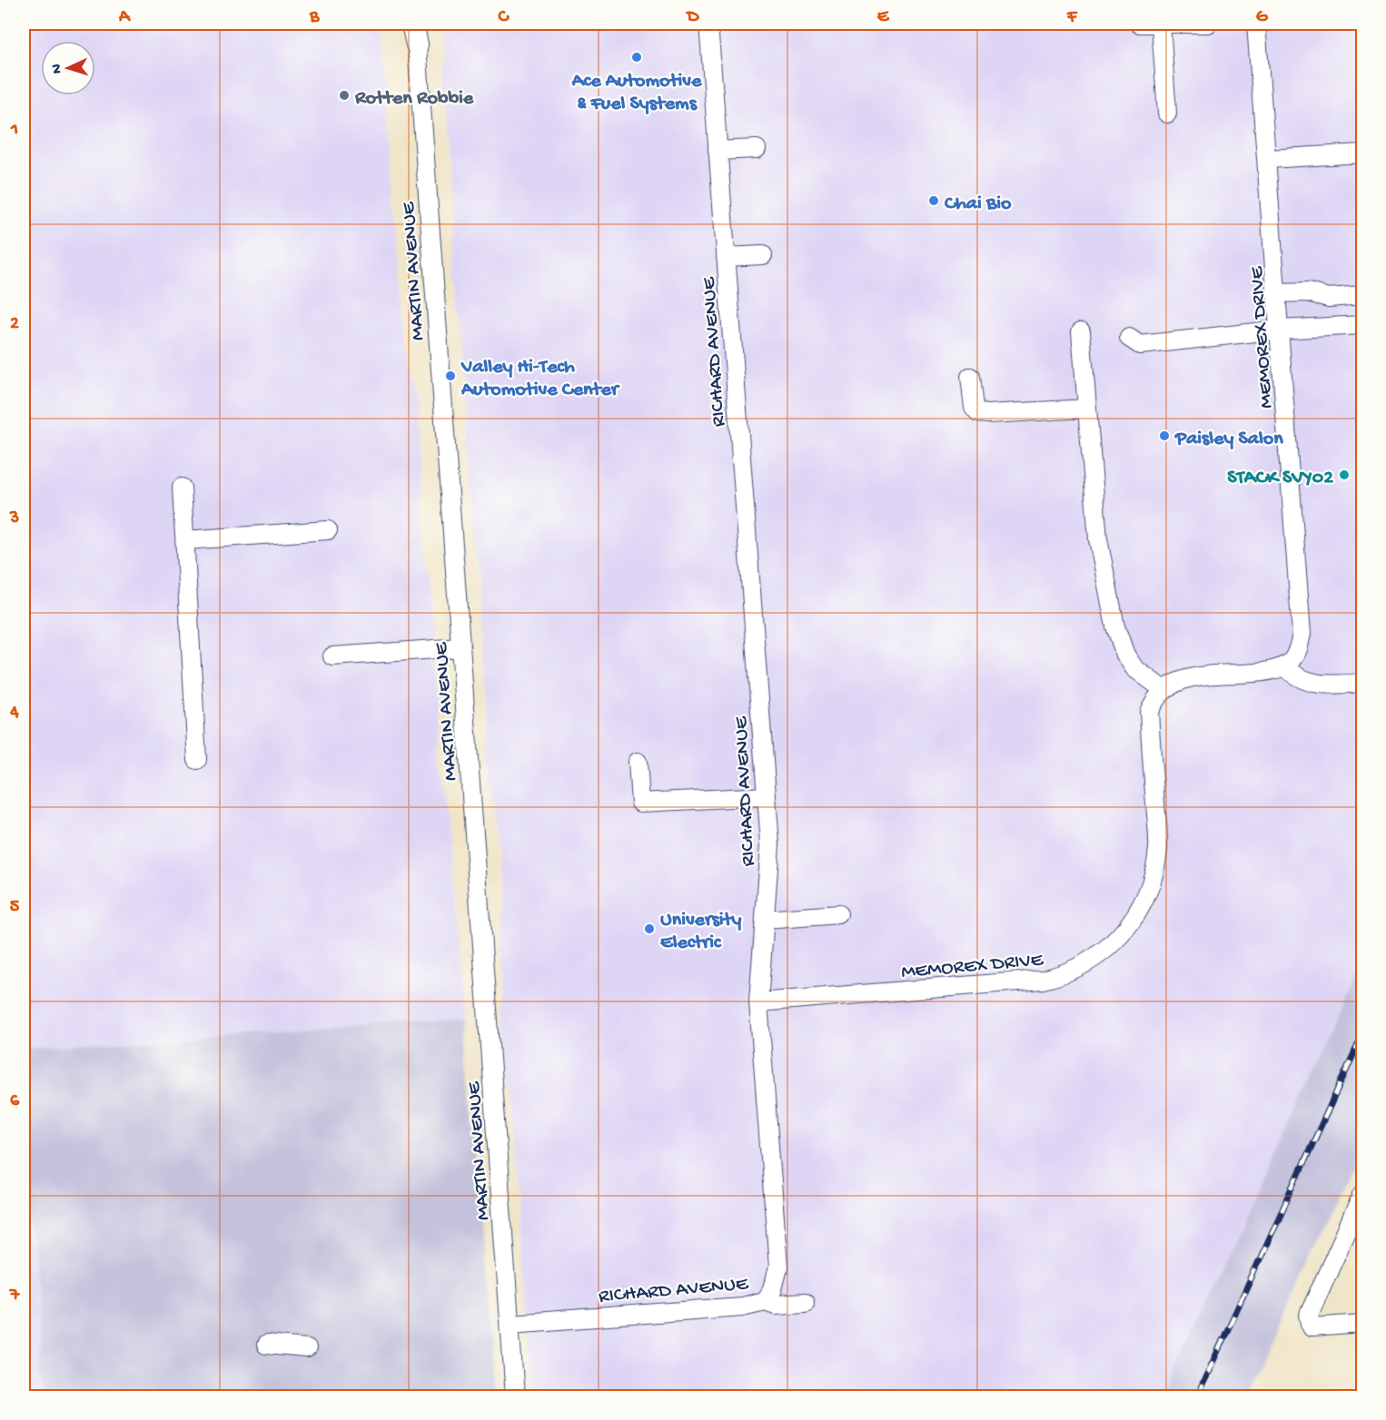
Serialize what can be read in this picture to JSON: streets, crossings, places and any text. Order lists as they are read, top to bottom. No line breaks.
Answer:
{"streets":{"street":["MARTIN AVENUE","MEMOREX DRIVE","RICHARD AVENUE"]},"crossings":[["MARTIN AVENUE","RICHARD AVENUE"],["MEMOREX DRIVE","RICHARD AVENUE"]],"places":["Ace Automotive & Fuel Systems","Rotten Robbie","Chai Bio","Valley Hi-Tech Automotive Center","Paisley Salon","STACK SVY02","University Electric"],"north":"left","grid":{"columns":["A","B","C","D","E","F","G"],"rows":["1","2","3","4","5","6","7"]}}
